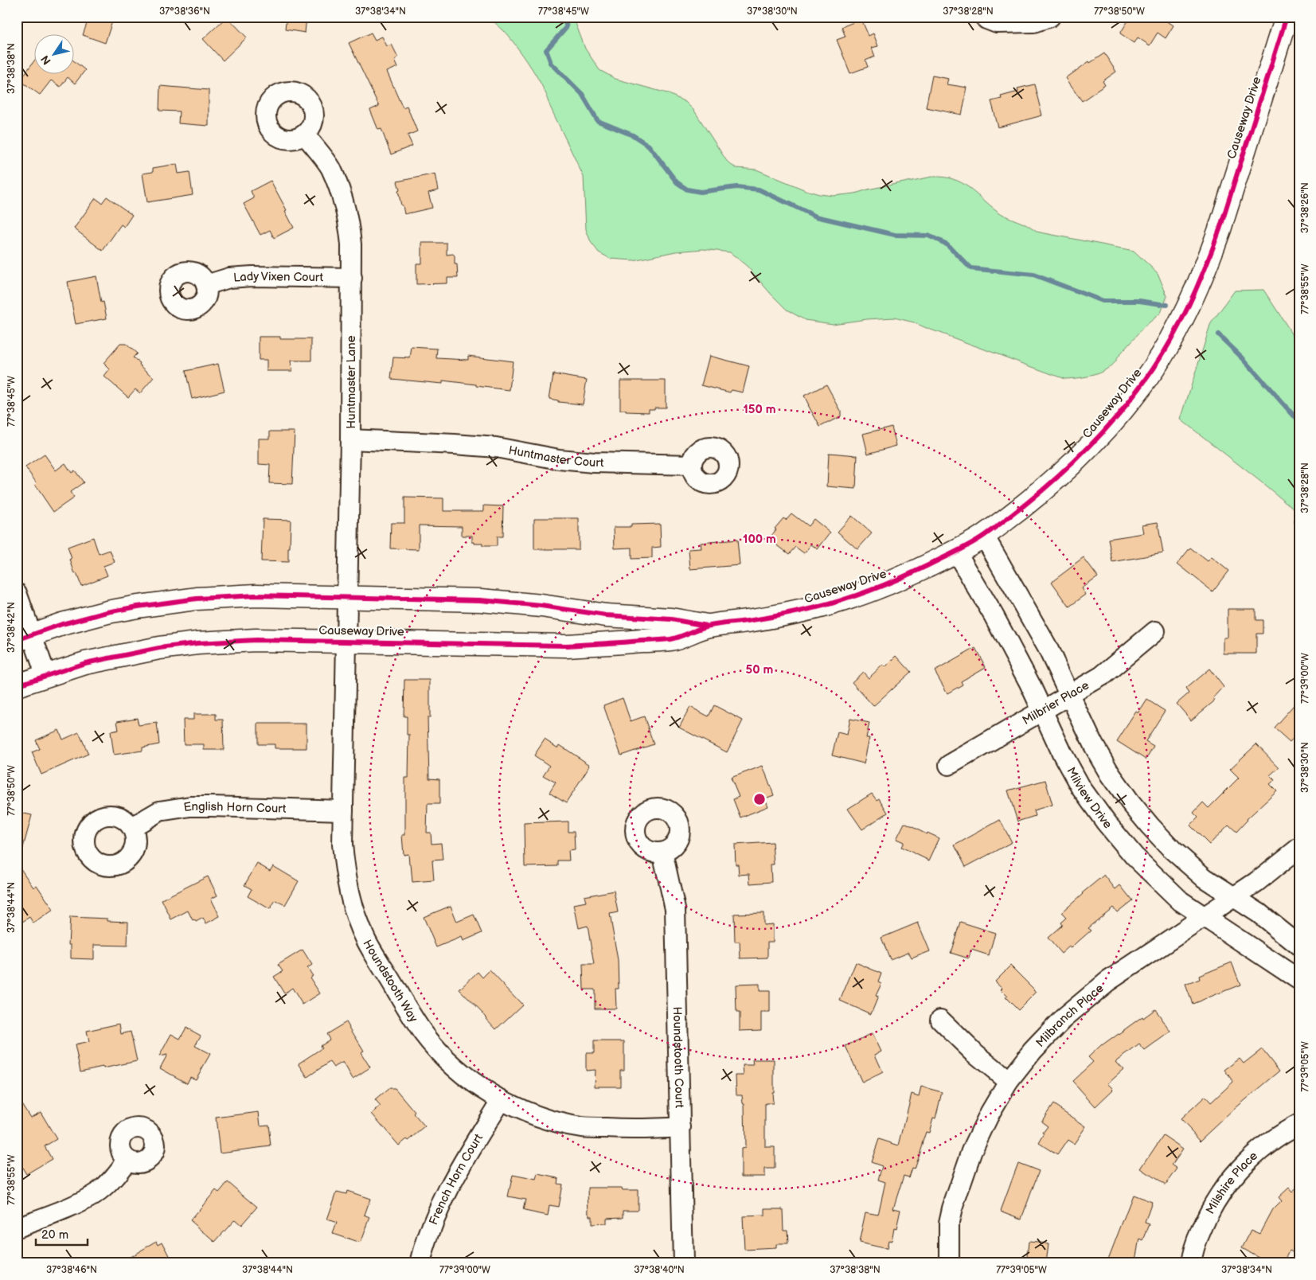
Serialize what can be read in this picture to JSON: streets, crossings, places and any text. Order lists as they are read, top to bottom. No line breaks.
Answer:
{"streets":{"street":["Causeway Drive","Lady Vixen Court","Huntmaster Lane","Huntmaster Court","Milbrier Place","Milview Drive","English Horn Court","Houndstooth Way","Milbranch Place","Houndstooth Court","French Horn Court","Milshire Place"]},"crossings":[["Causeway Drive","Huntmaster Lane"],["Causeway Drive","Milview Drive"],["Causeway Drive","Houndstooth Way"],["Lady Vixen Court","Huntmaster Lane"],["Huntmaster Lane","Huntmaster Court"],["Huntmaster Lane","Houndstooth Way"],["Milbrier Place","Milview Drive"],["Milview Drive","Milbranch Place"],["English Horn Court","Houndstooth Way"],["Houndstooth Way","Houndstooth Court"],["Houndstooth Way","French Horn Court"]],"scale_bar":"20 m","north":"bottom left","coordinates":["37°38'36\"N","37°38'34\"N","77°38'45\"W","37°38'30\"N","37°38'28\"N","77°38'50\"W","37°38'38\"N","37°38'26\"N","77°38'55\"W","37°38'42\"N","77°39'00\"W","37°38'44\"N","77°39'05\"W","37°38'46\"N","37°38'40\"N"],"rings":["150 m","100 m","50 m"]}
